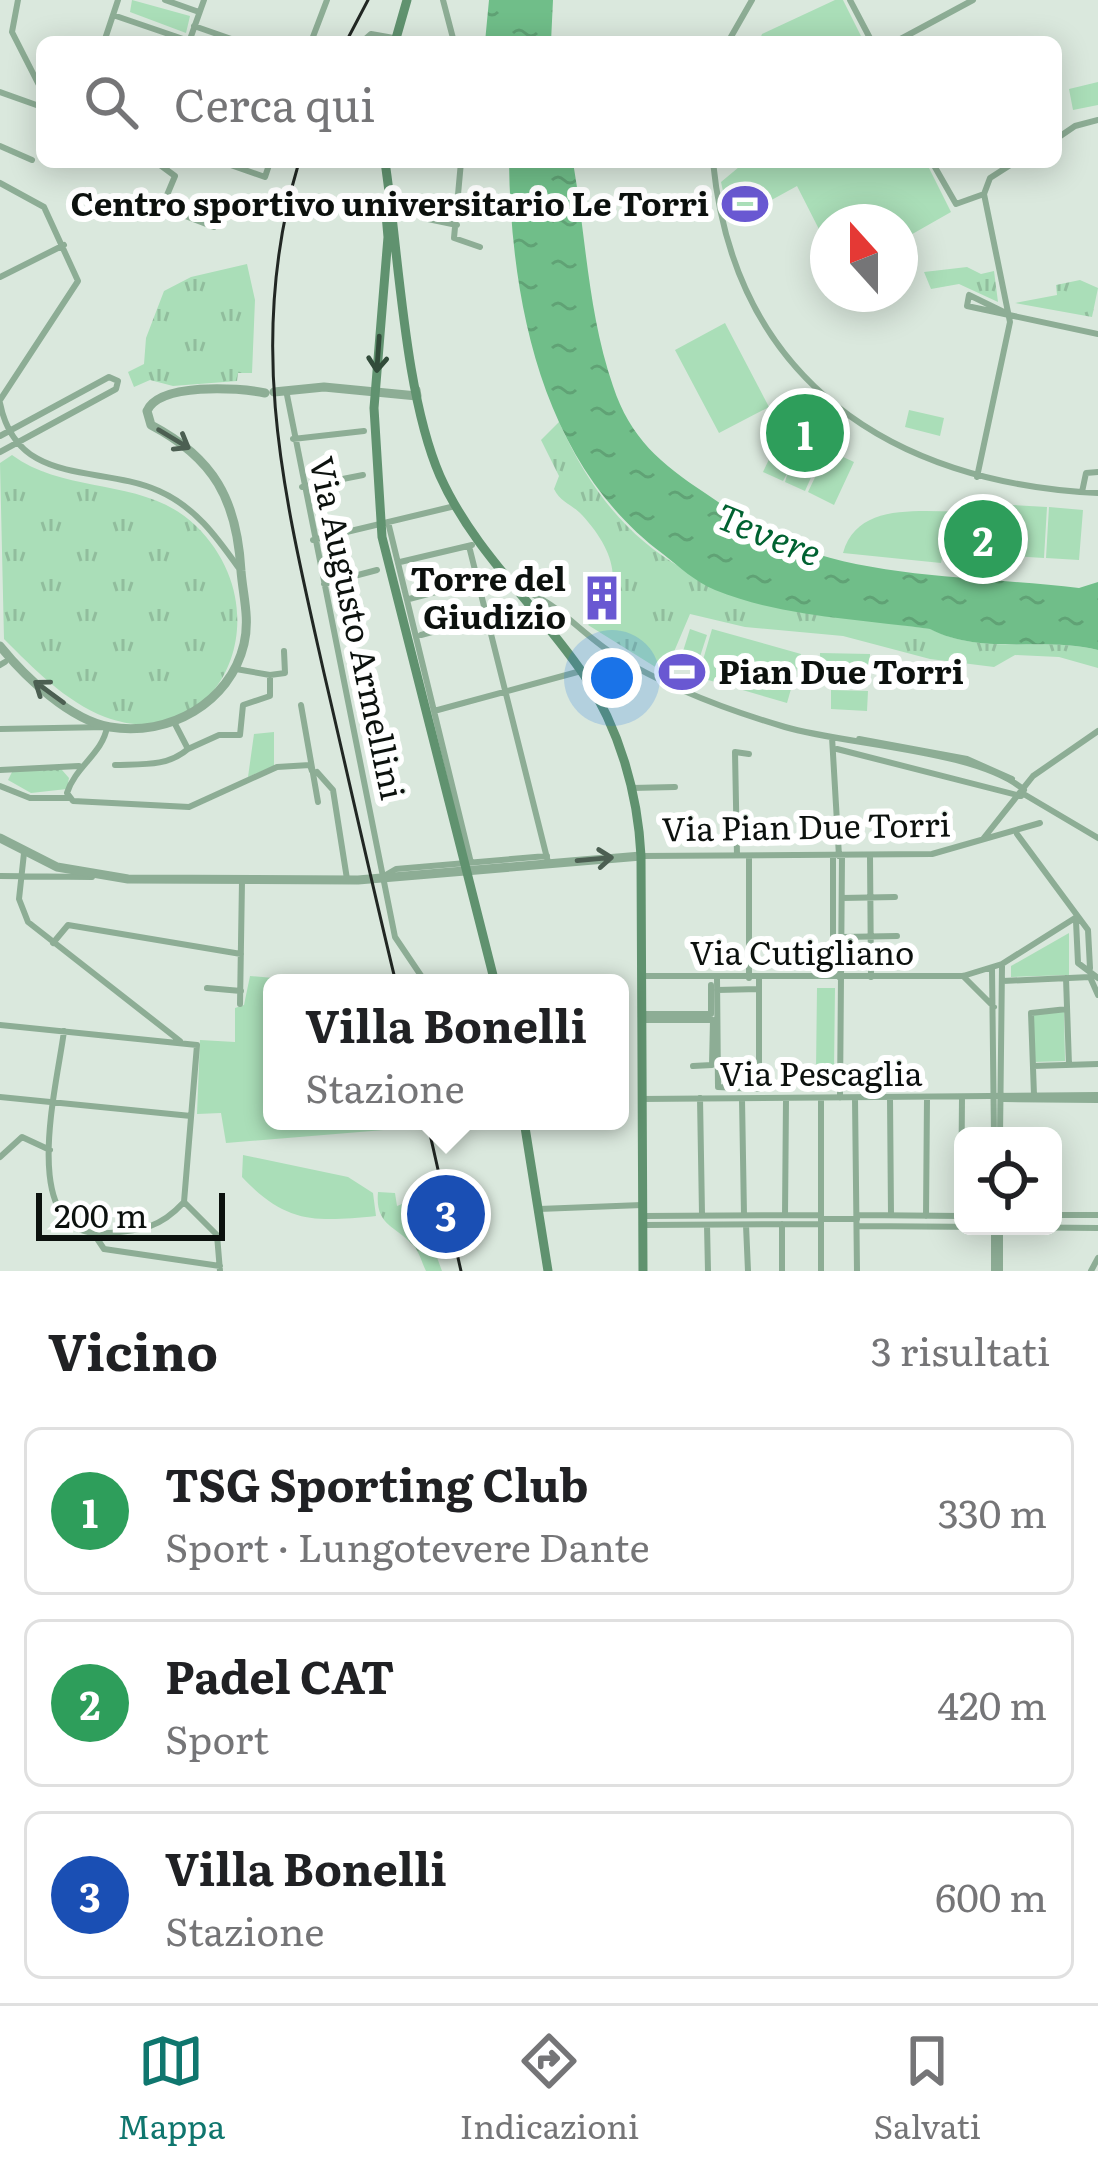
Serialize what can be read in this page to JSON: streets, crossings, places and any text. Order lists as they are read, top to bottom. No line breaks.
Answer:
{"streets":{"street":["Via Augusto Armellini","Via Pian Due Torri","Via Cutigliano","Via Pescaglia"]},"water":["Tevere"],"places":{"sports":["Centro sportivo universitario Le Torri","Pian Due Torri"],"building":["Torre del Giudizio"]},"scale_bar":"200 m","north":"top","page":{"search":"Cerca qui","pins":["1","2","3"],"popup":["Villa Bonelli","Stazione"],"scale":"200 m","heading":["Vicino","3 risultati"],"list":[{"mark":"1","name":"TSG Sporting Club","note":"Sport · Lungotevere Dante","value":"330 m"},{"mark":"2","name":"Padel CAT","note":"Sport","value":"420 m"},{"mark":"3","name":"Villa Bonelli","note":"Stazione","value":"600 m"}],"nav":["Mappa","Indicazioni","Salvati"]}}
